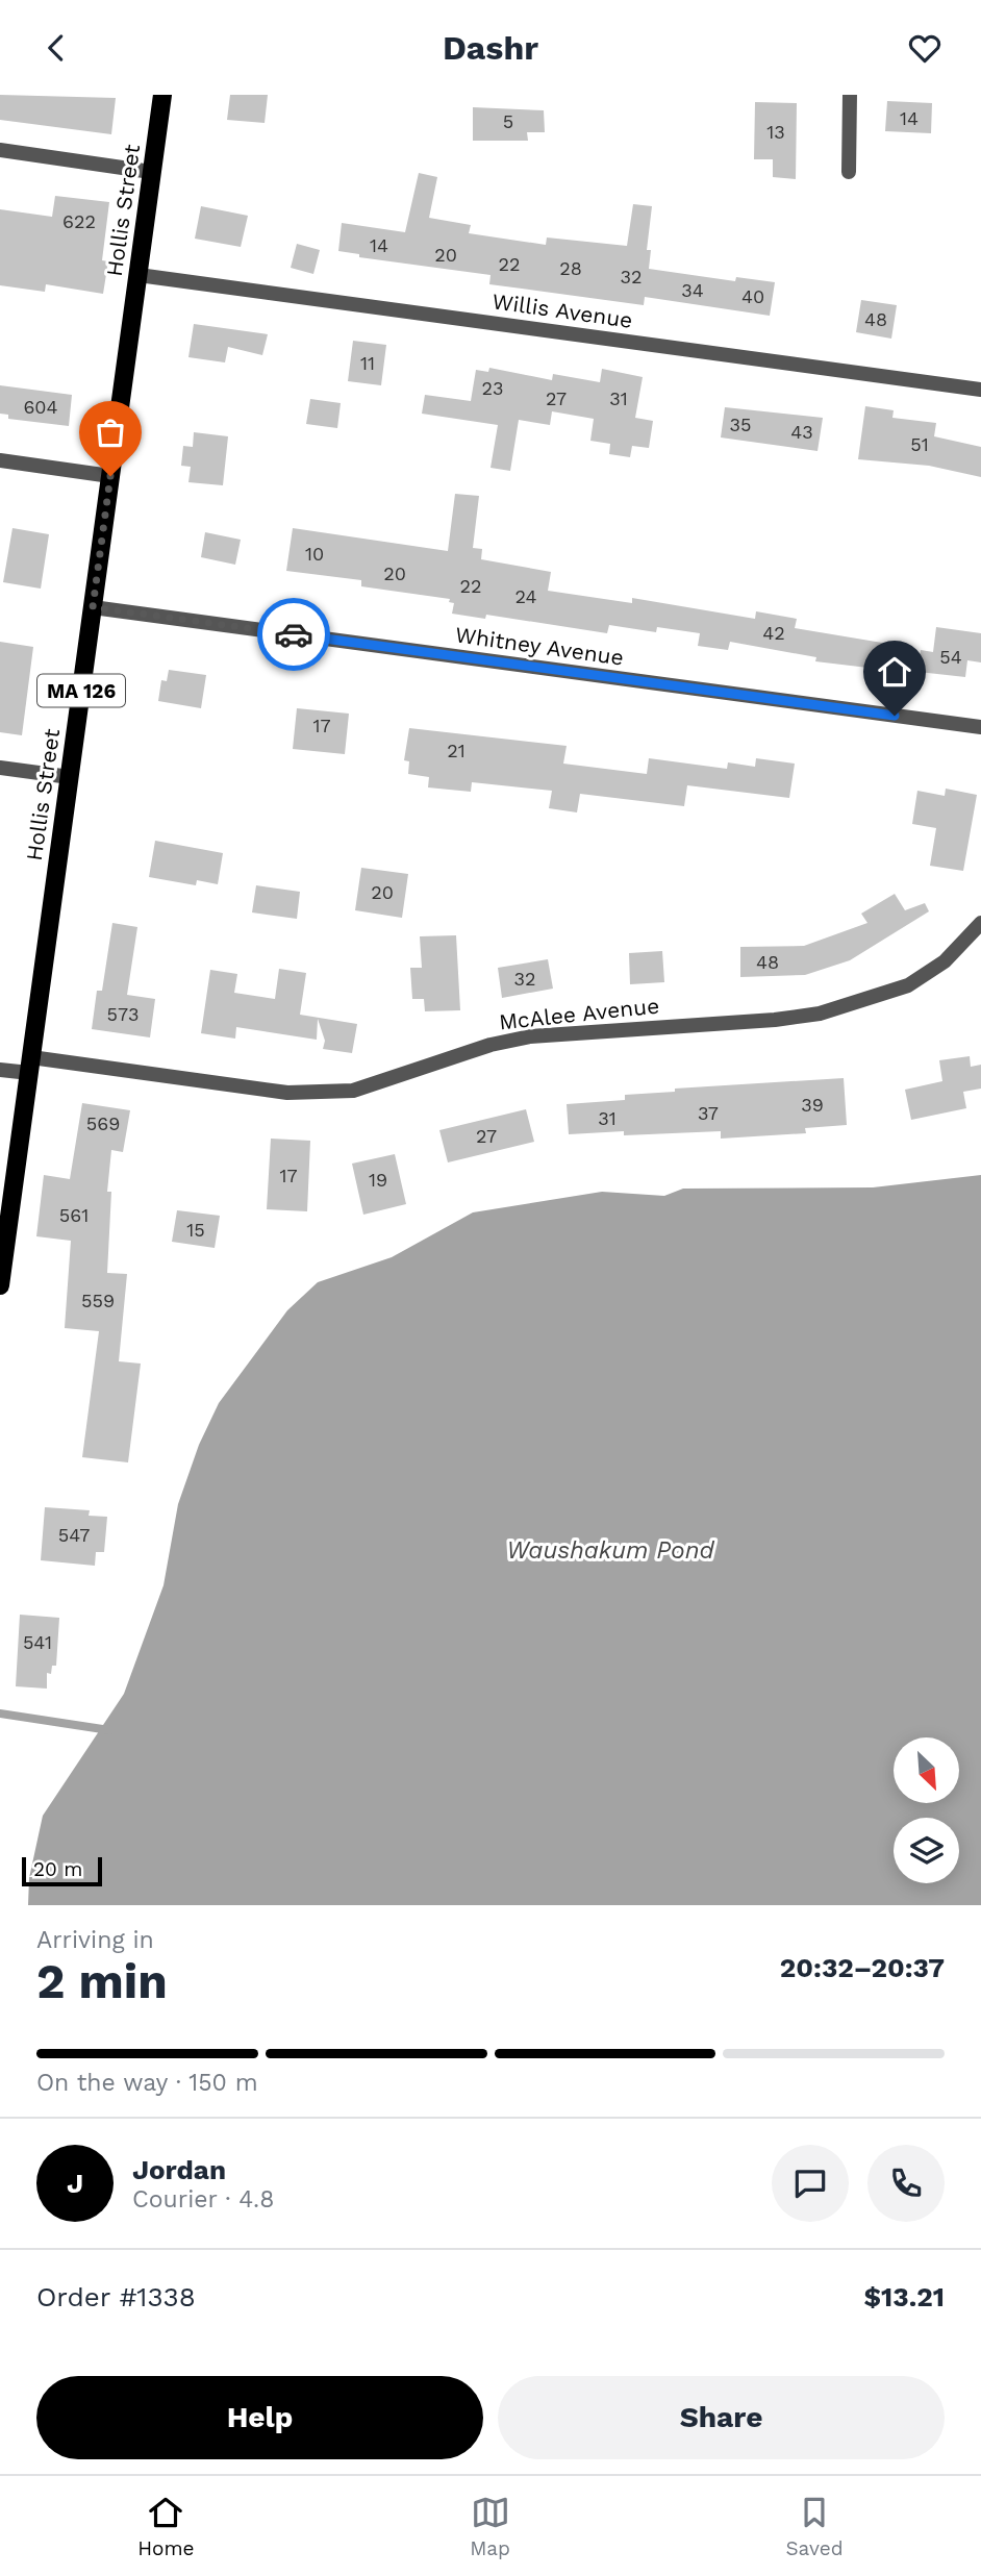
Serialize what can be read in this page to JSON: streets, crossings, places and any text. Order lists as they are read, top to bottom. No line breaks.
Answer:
{"streets":{"main road":["Hollis Street","MA 126"],"street":["Willis Avenue","Whitney Avenue","McAlee Avenue"]},"crossings":[["Hollis Street","Willis Avenue"],["Hollis Street","Whitney Avenue"],["Hollis Street","McAlee Avenue"]],"water":["Waushakum Pond"],"house_numbers":["14","5","13","622","14","20","22","28","32","34","40","48","11","23","27","31","604","35","43","51","10","20","22","24","42","54","17","21","20","48","32","573","39","37","31","569","27","17","19","561","15","559","547","541"],"scale_bar":"20 m","north":"bottom right","page":{"header":"Dashr","scale":"20 m","heading":["2 min","Arriving in","20:32–20:37"],"panel":["Jordan","Courier · 4.8","Order #1338","$13.21"],"bar":"On the way · 150 m","round":"J","buttons":["Help","Share"],"tabs":["Home","Map","Saved"]}}
